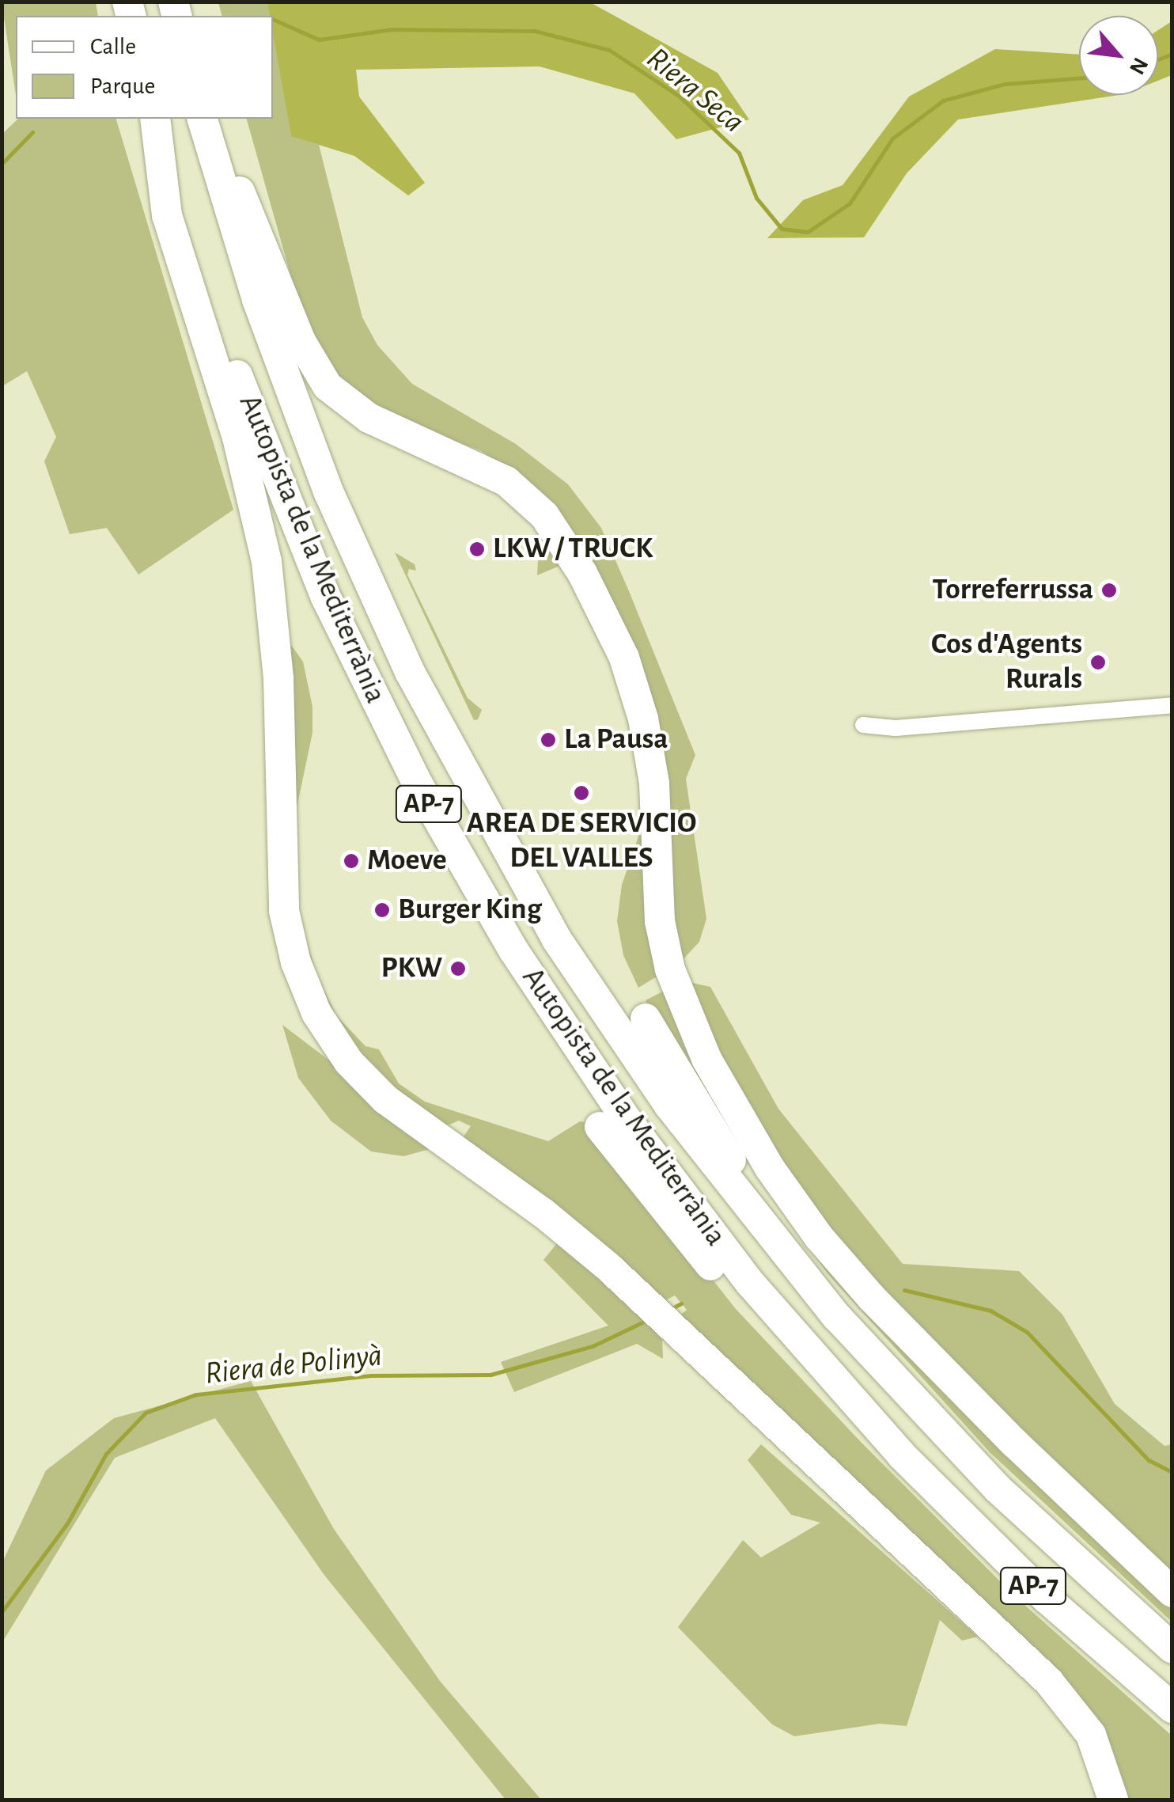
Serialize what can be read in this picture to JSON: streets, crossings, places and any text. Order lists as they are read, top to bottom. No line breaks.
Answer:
{"streets":{"highway":["Autopista de la Mediterrània","AP-7"]},"water":["Riera Seca","Riera de Polinyà"],"places":["LKW / TRUCK","Torreferrussa","Cos d'Agents Rurals","La Pausa","AREA DE SERVICIO DEL VALLES","Moeve","Burger King","PKW"],"legend":["Calle","Parque"],"north":"bottom right"}
